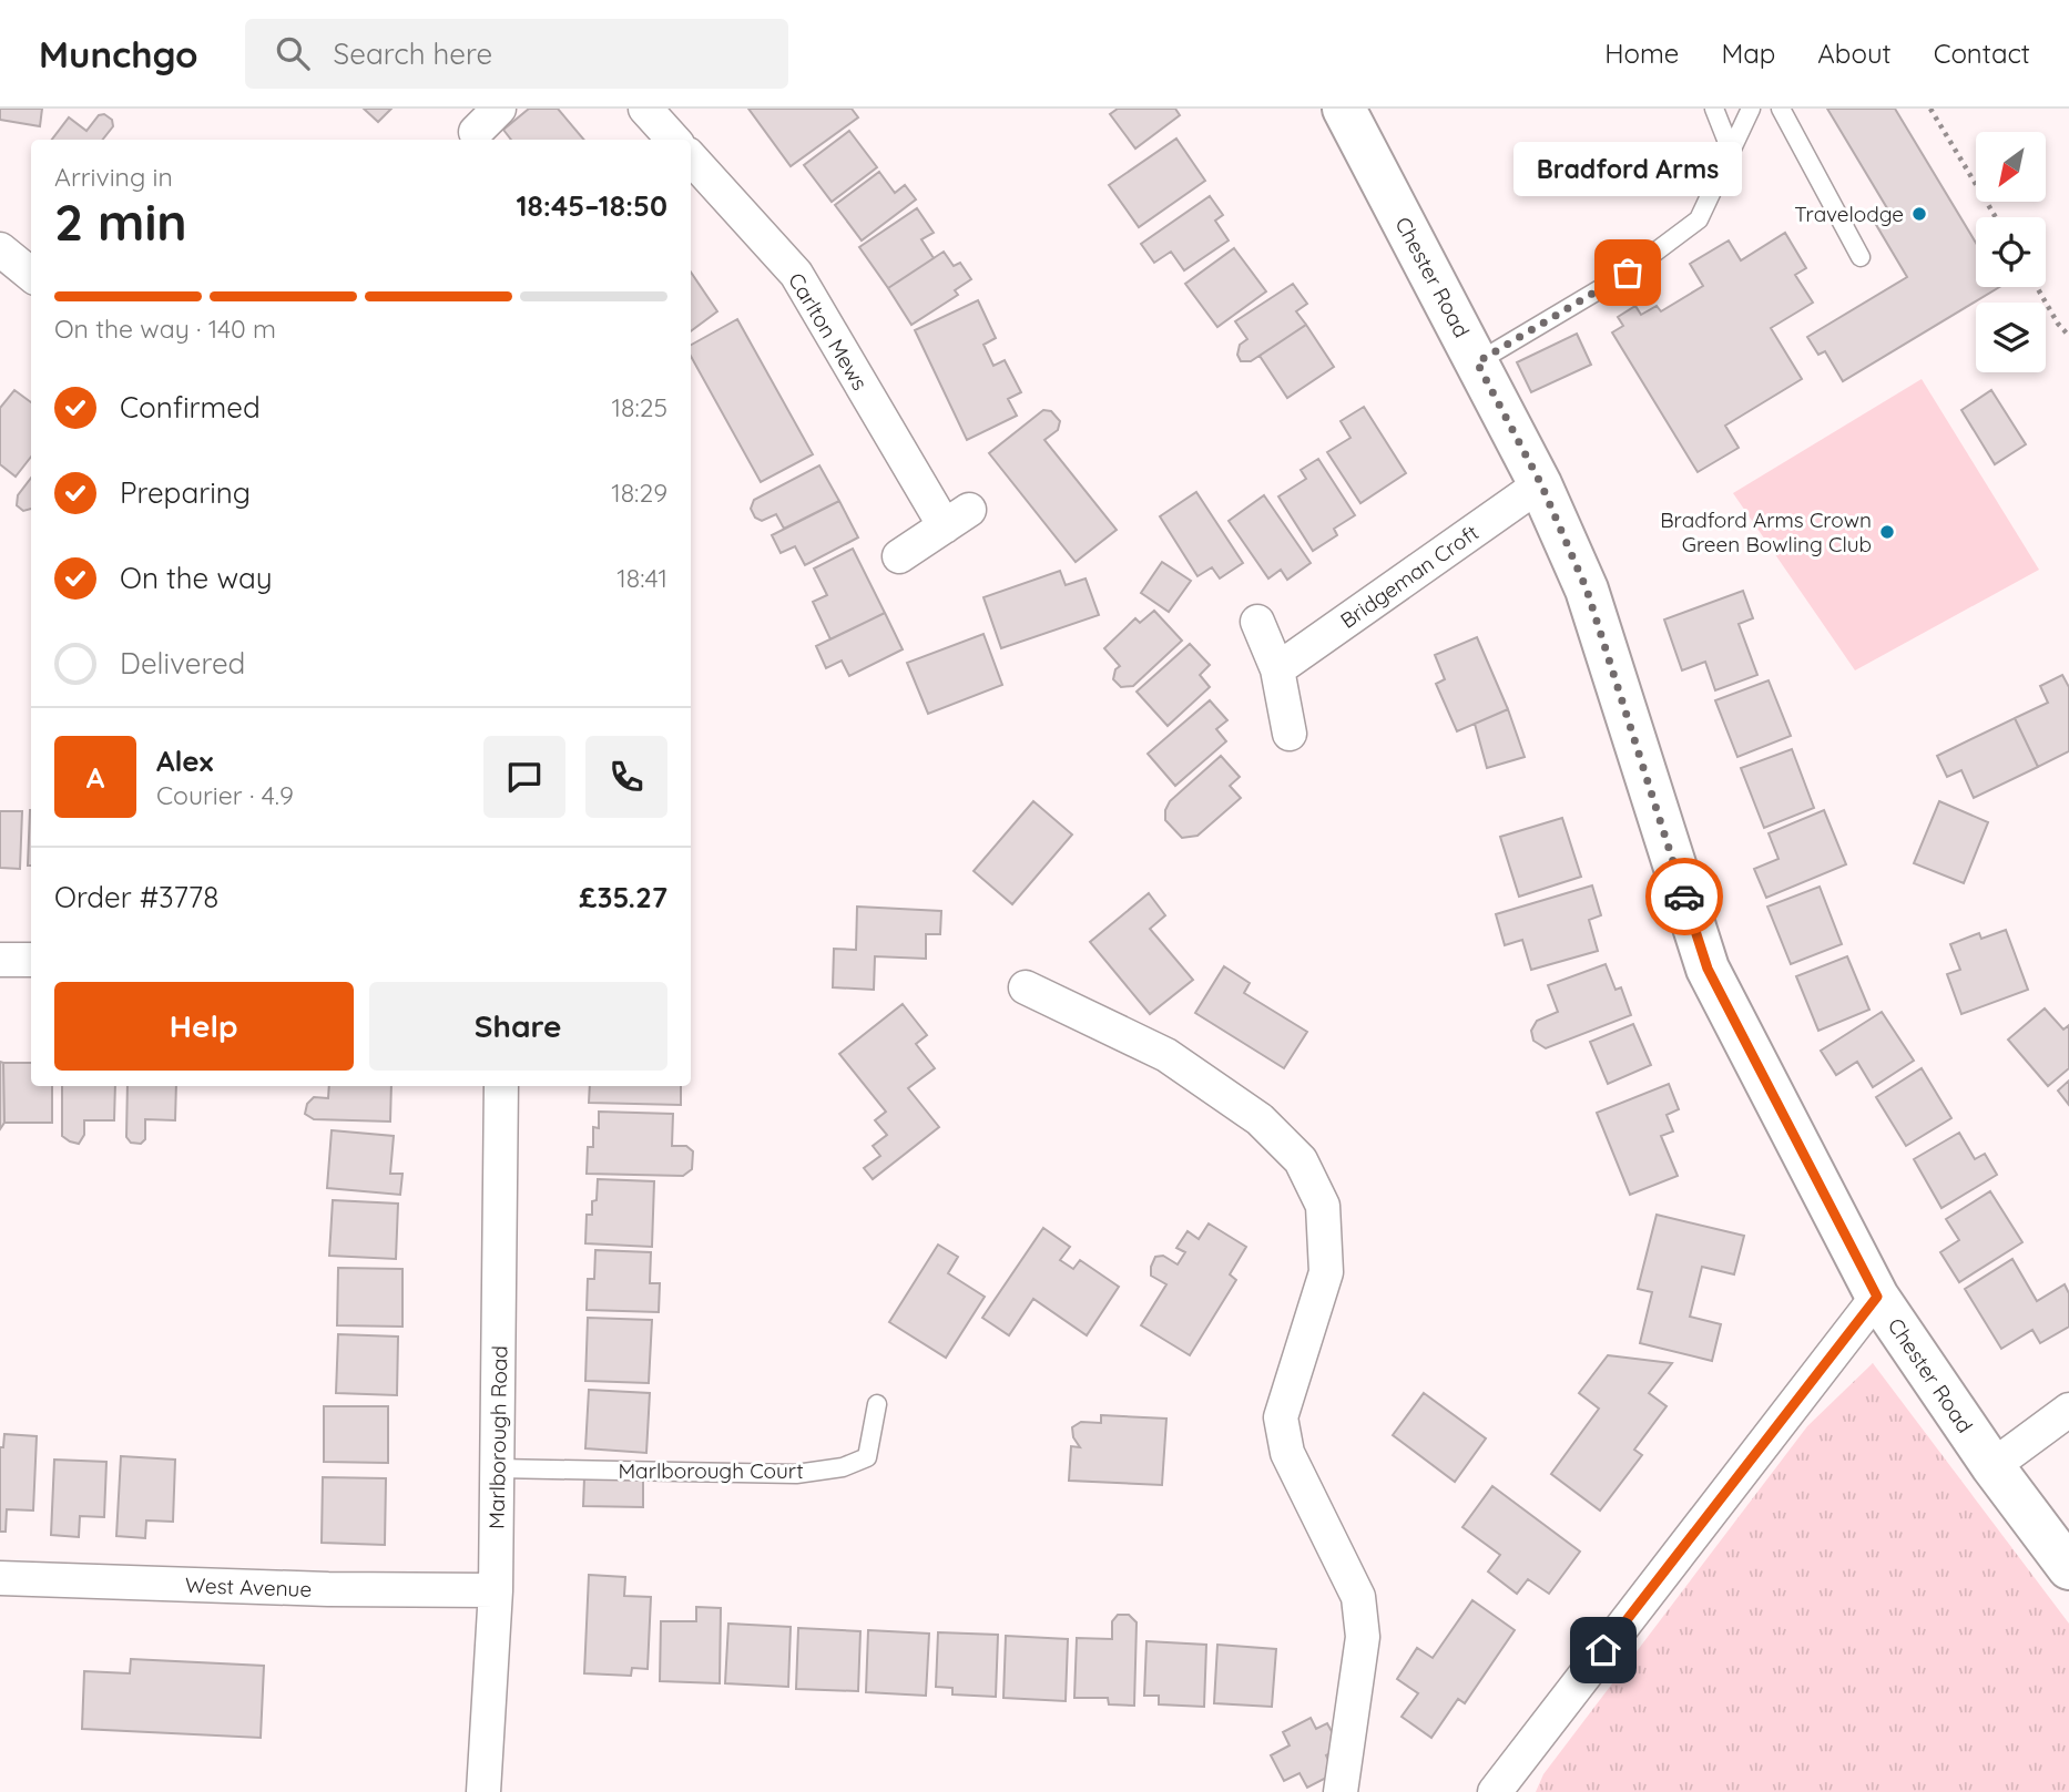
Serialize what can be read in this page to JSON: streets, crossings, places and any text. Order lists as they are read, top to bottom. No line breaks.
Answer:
{"streets":{"main road":["Chester Road"],"street":["Carlton Mews","Bridgeman Croft","Marlborough Road","West Avenue"],"lane":["Marlborough Court"]},"crossings":[["Chester Road","Bridgeman Croft"],["Marlborough Road","Marlborough Court"],["Marlborough Road","West Avenue"]],"places":["Travelodge","Bradford Arms","Bradford Arms Crown Green Bowling Club"],"north":"bottom left","page":{"header":"Munchgo","search":"Search here","nav":["Home","Map","About","Contact"],"heading":["2 min","Arriving in","18:45–18:50"],"panel":["Alex","Courier · 4.9","Order #3778","£35.27"],"bubble":"Bradford Arms","bar":"On the way · 140 m","list":[["Confirmed","18:25"],["Preparing","18:29"],["On the way","18:41"],"Delivered"],"round":"A","buttons":["Help","Share"]}}
